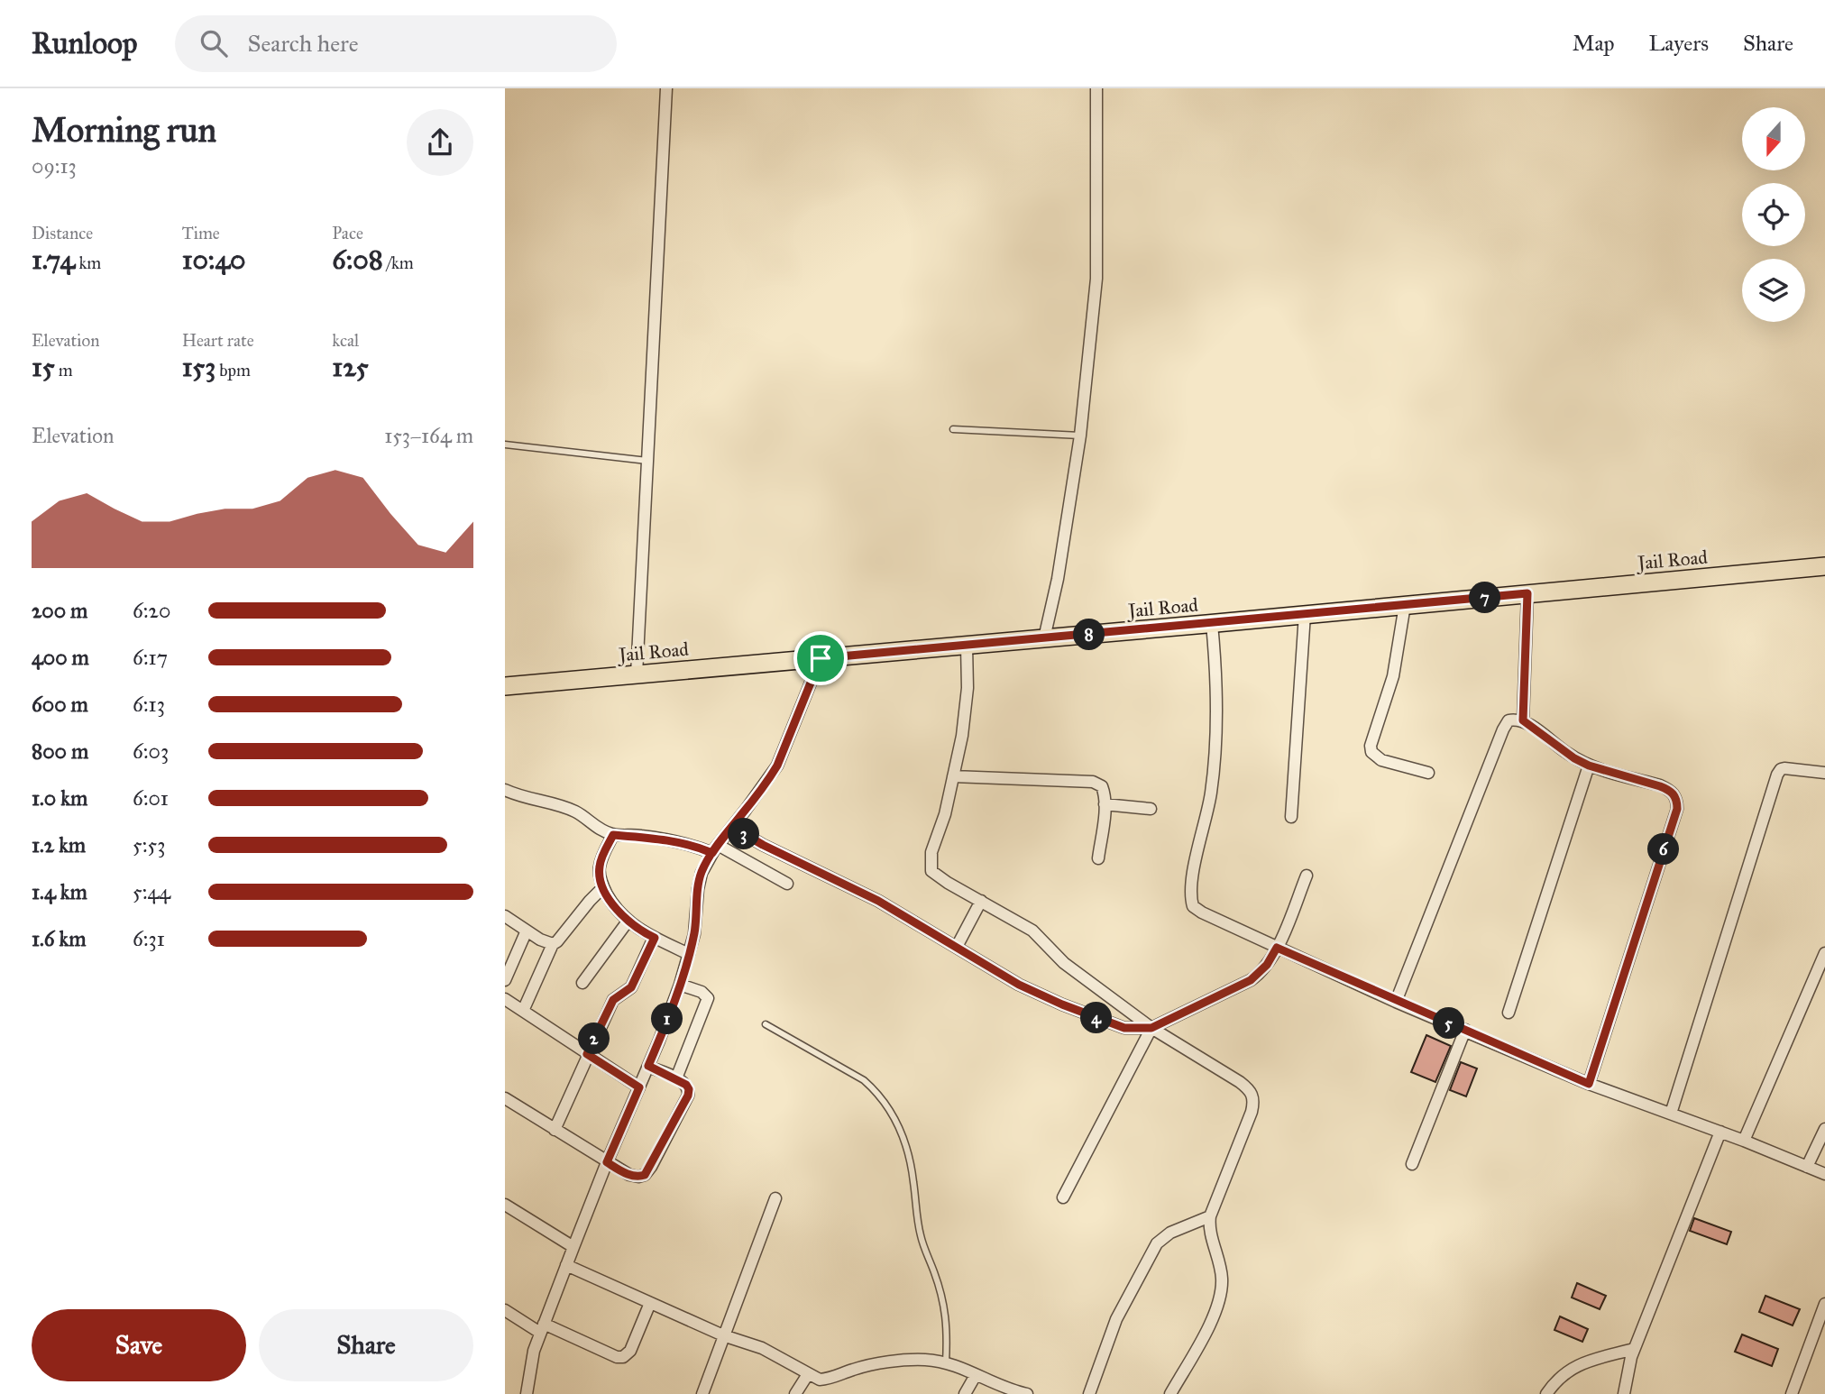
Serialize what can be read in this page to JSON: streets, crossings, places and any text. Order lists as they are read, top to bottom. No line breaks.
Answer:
{"streets":{"main road":["Jail Road"]},"north":"bottom","page":{"header":"Runloop","search":"Search here","nav":["Map","Layers","Share"],"heading":["Morning run","09:13"],"stats":[["Distance","1.74 km"],["Time","10:40"],["Pace","6:08 /km"],["Elevation","15 m"],["Heart rate","153 bpm"],["kcal","125"]],"chart":["Elevation","153–164 m"],"pins":["7","8","3","6","4","1","5","2"],"list":[{"name":"200 m","note":"6:20"},{"name":"400 m","note":"6:17"},{"name":"600 m","note":"6:13"},{"name":"800 m","note":"6:03"},{"name":"1.0 km","note":"6:01"},{"name":"1.2 km","note":"5:53"},{"name":"1.4 km","note":"5:44"},{"name":"1.6 km","note":"6:31"}],"buttons":["Save","Share"]}}
